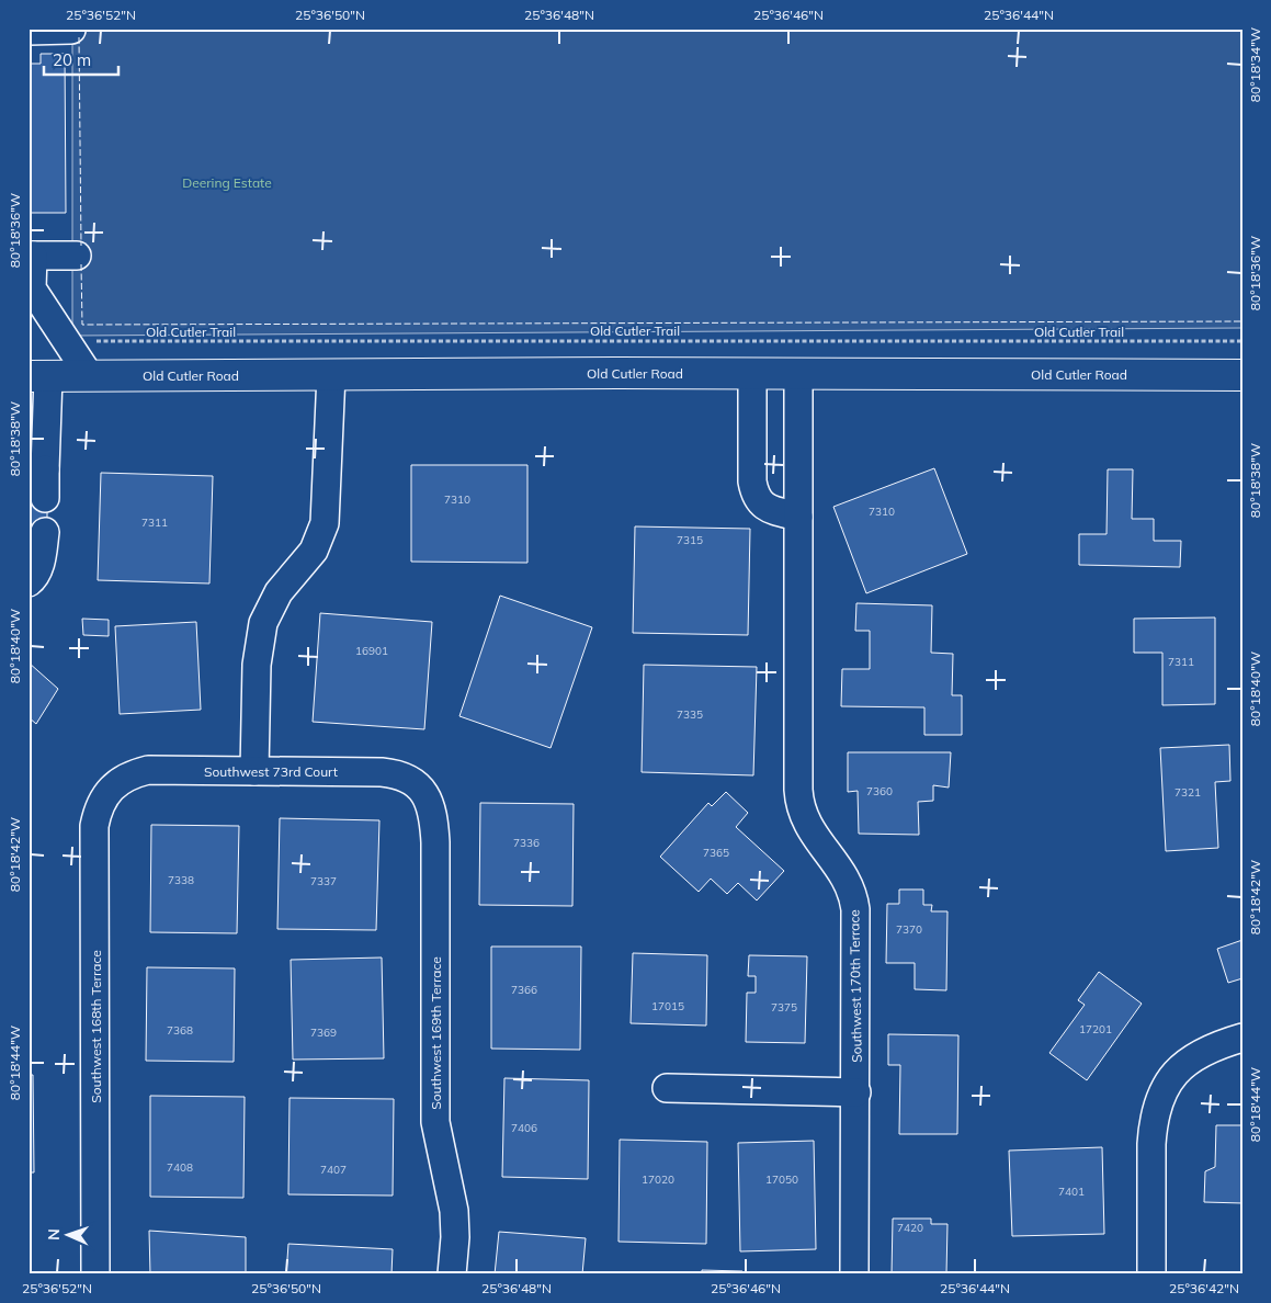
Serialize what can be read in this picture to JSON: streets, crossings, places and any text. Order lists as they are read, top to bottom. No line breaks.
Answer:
{"streets":{"main road":["Old Cutler Road"],"street":["Southwest 73rd Court","Southwest 170th Terrace","Southwest 168th Terrace","Southwest 169th Terrace"],"path":["Old Cutler Trail"]},"crossings":[["Old Cutler Road","Southwest 170th Terrace"],["Southwest 73rd Court","Southwest 168th Terrace"],["Southwest 73rd Court","Southwest 169th Terrace"]],"parks":["Deering Estate"],"house_numbers":["7310","7310","7311","7315","16901","7311","7335","7360","7321","7336","7365","7338","7337","7370","7366","17015","7375","17201","7368","7369","7406","7408","7407","17020","17050","7401","7420"],"scale_bar":"20 m","north":"left","coordinates":["25°36'52\"N","25°36'50\"N","25°36'48\"N","25°36'46\"N","25°36'44\"N","80°18'34\"W","80°18'36\"W","80°18'38\"W","80°18'40\"W","80°18'42\"W","80°18'44\"W","25°36'42\"N"]}
